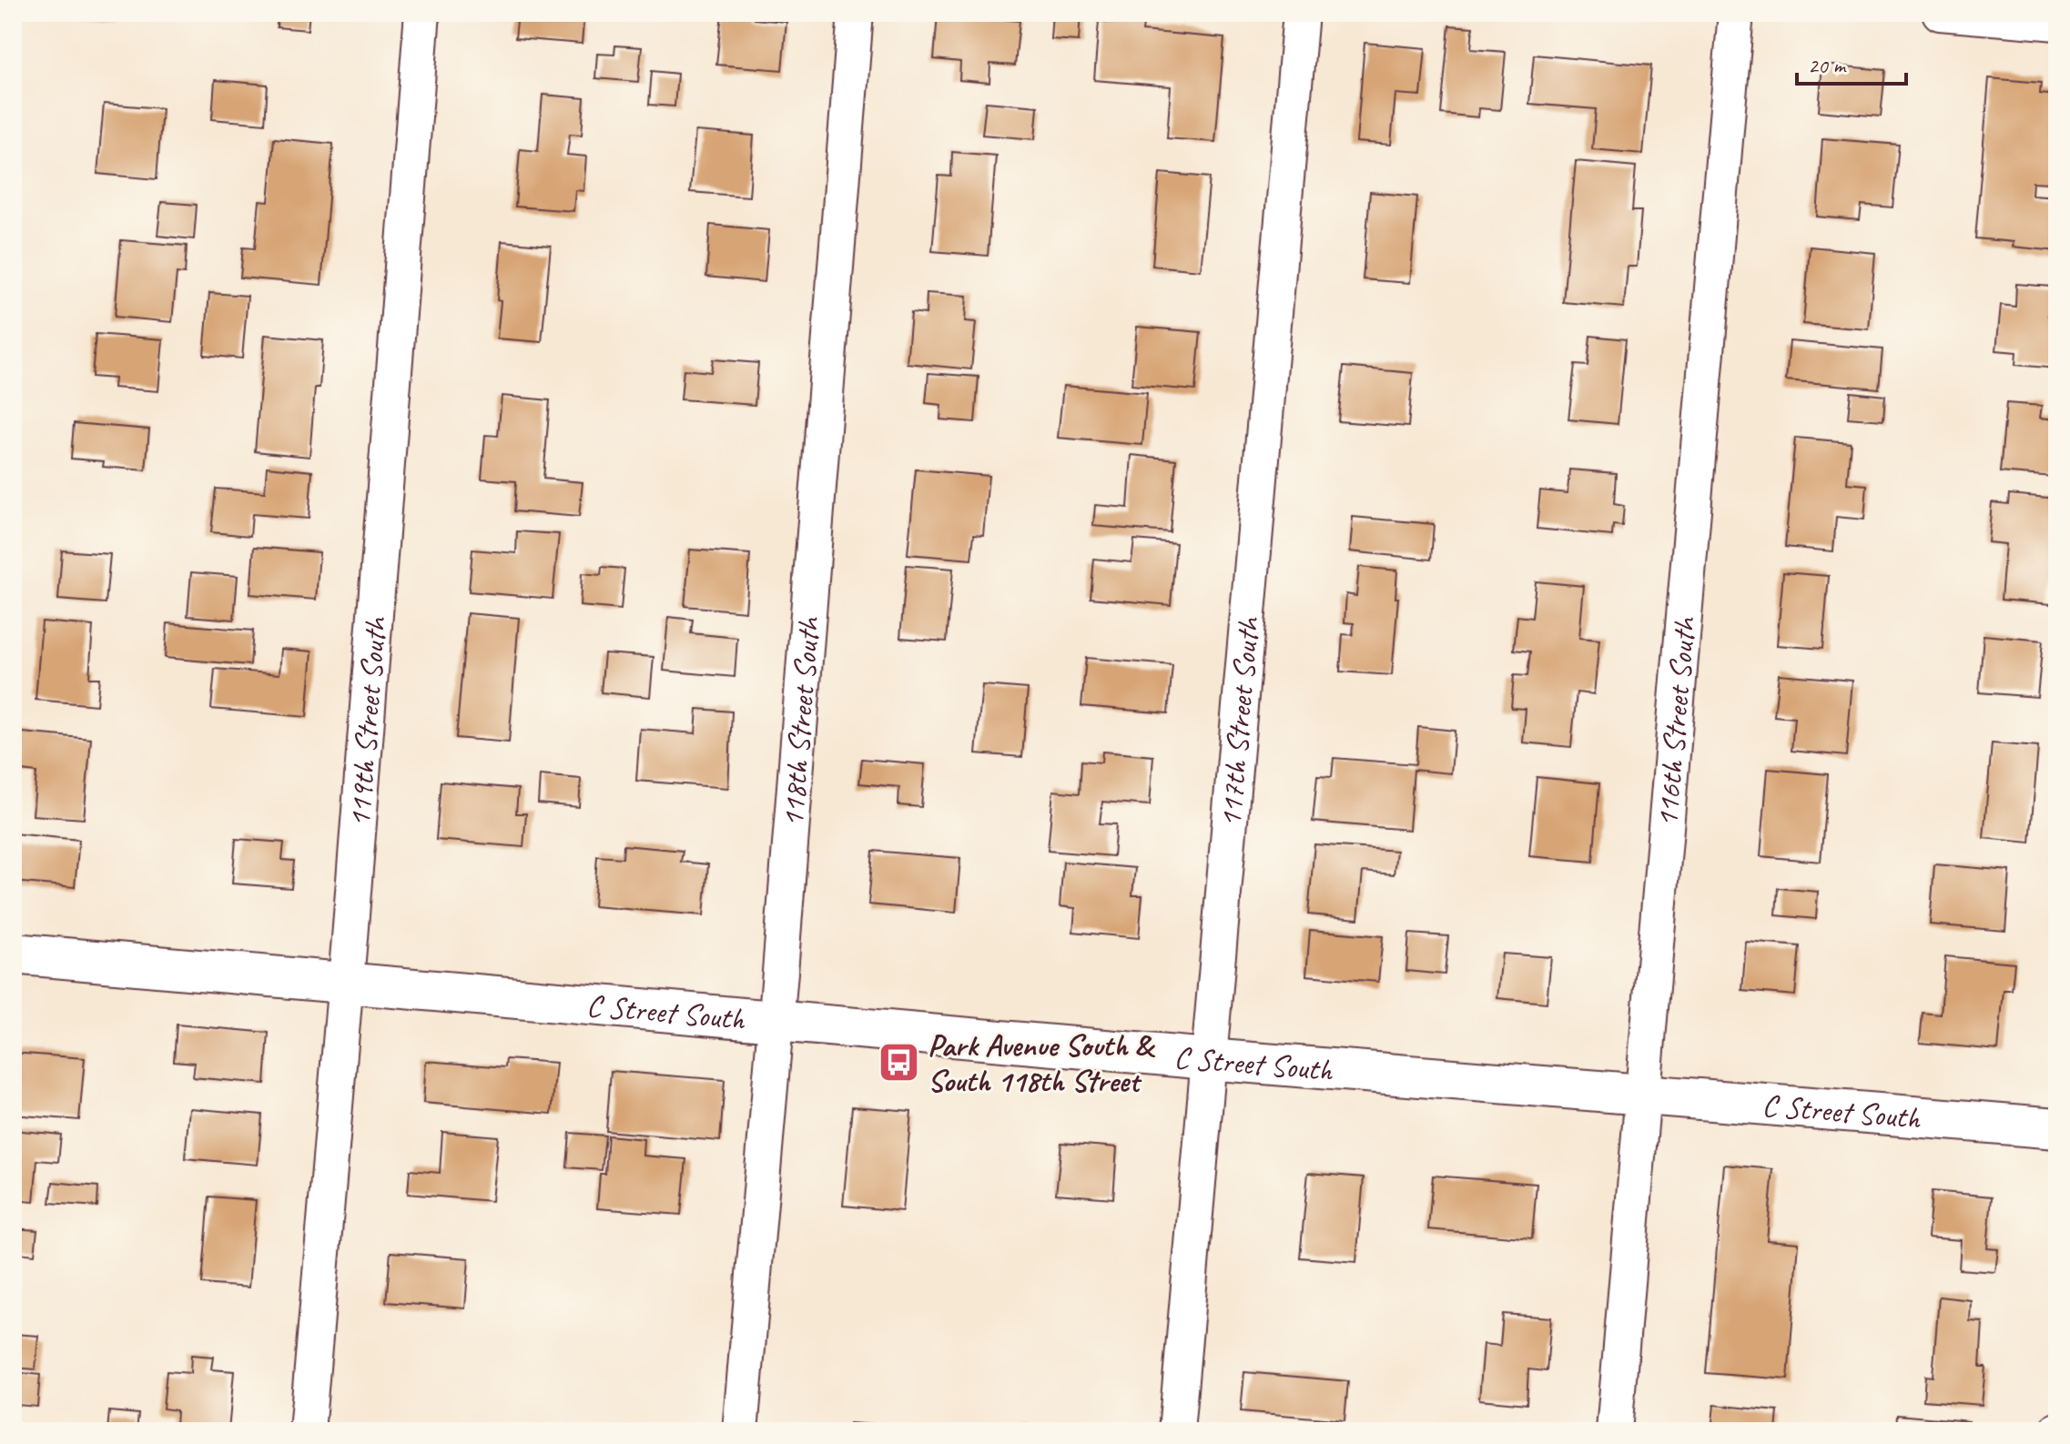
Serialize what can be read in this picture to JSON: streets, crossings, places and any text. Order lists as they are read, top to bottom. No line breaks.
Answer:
{"streets":{"main road":["C Street South"],"street":["117th Street South","116th Street South","119th Street South","118th Street South"]},"crossings":[["117th Street South","C Street South"],["116th Street South","C Street South"],["119th Street South","C Street South"],["118th Street South","C Street South"]],"places":{"bus stop":["Park Avenue South & South 118th Street"]},"scale_bar":"20 m"}
